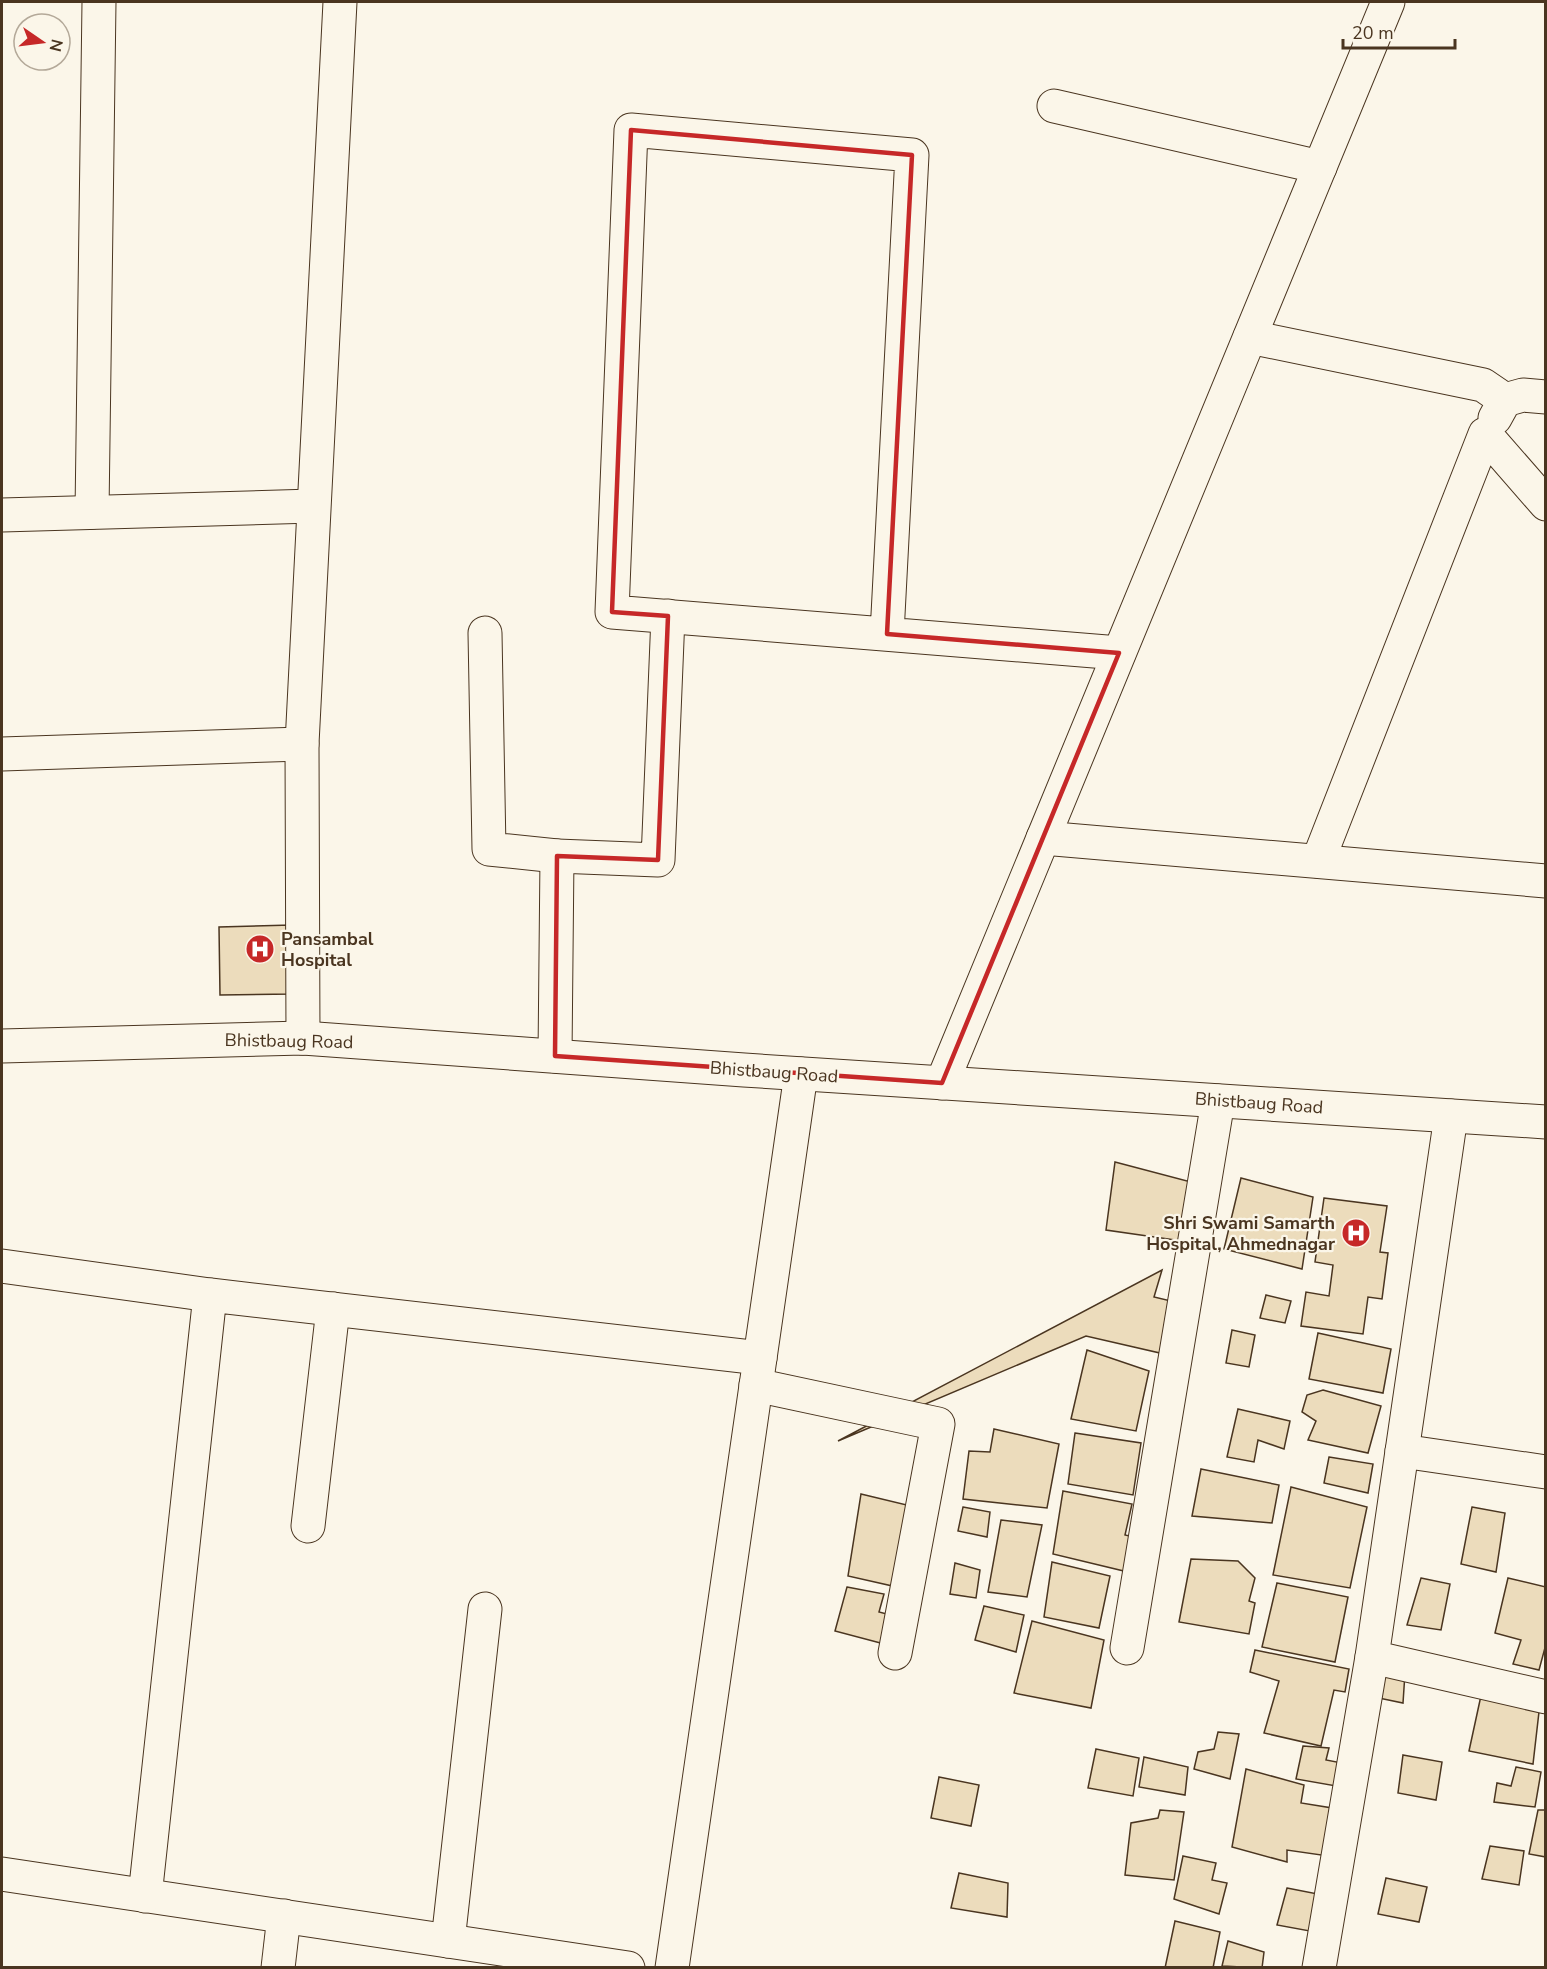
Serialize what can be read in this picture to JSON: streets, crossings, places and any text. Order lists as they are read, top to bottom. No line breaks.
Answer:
{"streets":{"street":["Bhistbaug Road"]},"places":{"hospital":["Pansambal Hospital","Shri Swami Samarth Hospital, Ahmednagar"]},"scale_bar":"20 m","north":"right"}
